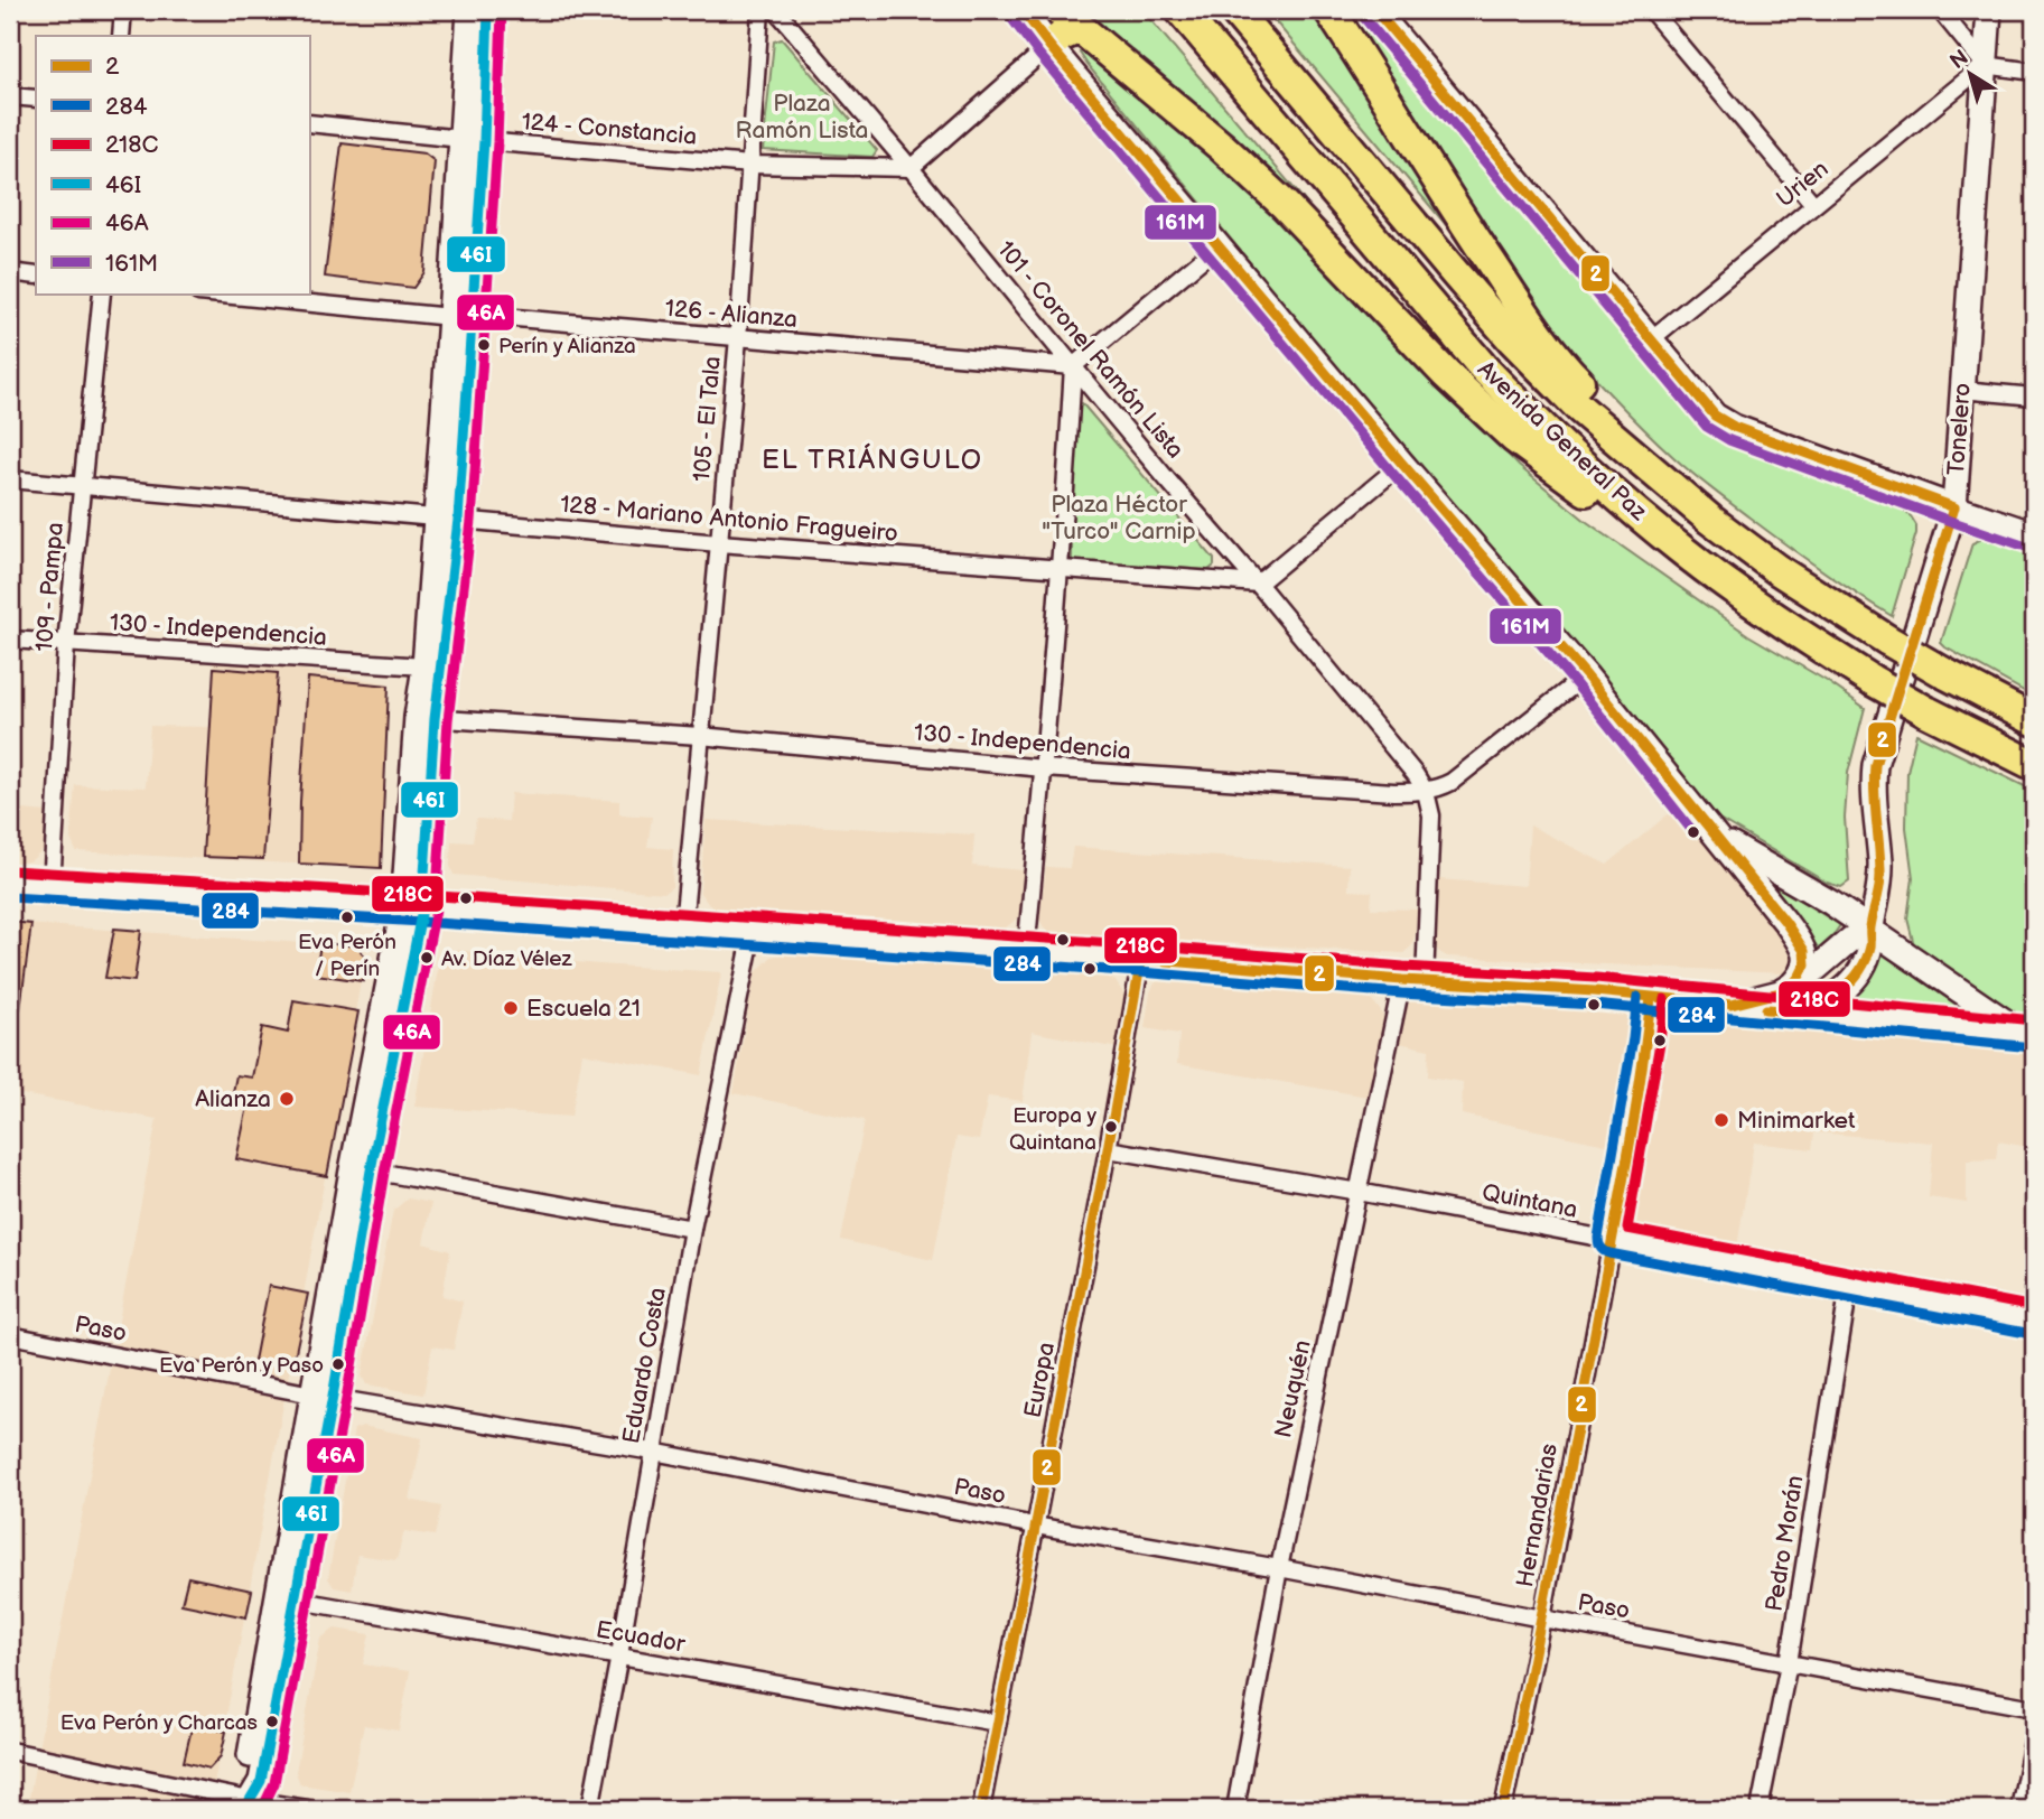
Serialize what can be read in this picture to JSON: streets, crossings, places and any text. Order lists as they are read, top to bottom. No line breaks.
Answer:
{"streets":{"highway":["Avenida General Paz"],"street":["124 - Constancia","Urien","126 - Alianza","101 - Coronel Ramón Lista","105 - El Tala","Tonelero","128 - Mariano Antonio Fragueiro","109 - Pampa","130 - Independencia","Quintana","Paso","Eduardo Costa","Europa","Neuquén","Hernandarias","Pedro Morán","Ecuador"]},"crossings":[["124 - Constancia","101 - Coronel Ramón Lista"],["124 - Constancia","105 - El Tala"],["Urien","Tonelero"],["126 - Alianza","101 - Coronel Ramón Lista"],["126 - Alianza","105 - El Tala"],["101 - Coronel Ramón Lista","128 - Mariano Antonio Fragueiro"],["101 - Coronel Ramón Lista","130 - Independencia"],["101 - Coronel Ramón Lista","Neuquén"],["105 - El Tala","128 - Mariano Antonio Fragueiro"],["105 - El Tala","130 - Independencia"],["128 - Mariano Antonio Fragueiro","109 - Pampa"],["109 - Pampa","130 - Independencia"],["Quintana","Europa"],["Quintana","Neuquén"],["Quintana","Hernandarias"],["Quintana","Pedro Morán"],["Paso","Eduardo Costa"],["Paso","Europa"],["Paso","Neuquén"],["Paso","Hernandarias"],["Paso","Pedro Morán"],["Eduardo Costa","Ecuador"],["Europa","Ecuador"]],"districts":["EL TRIÁNGULO"],"parks":["Plaza Ramón Lista","Plaza Héctor \"Turco\" Carnip"],"places":["Perín y Alianza","Eva Perón / Perín","Av. Díaz Vélez","Escuela 21","Alianza","Minimarket","Europa y Quintana","Eva Perón y Paso","Eva Perón y Charcas"],"lines":["transit line 2","transit line 46I","transit line 46A","transit line 161M","transit line 218C","transit line 284"],"legend":["2","284","218C","46I","46A","161M"],"north":"top left"}
